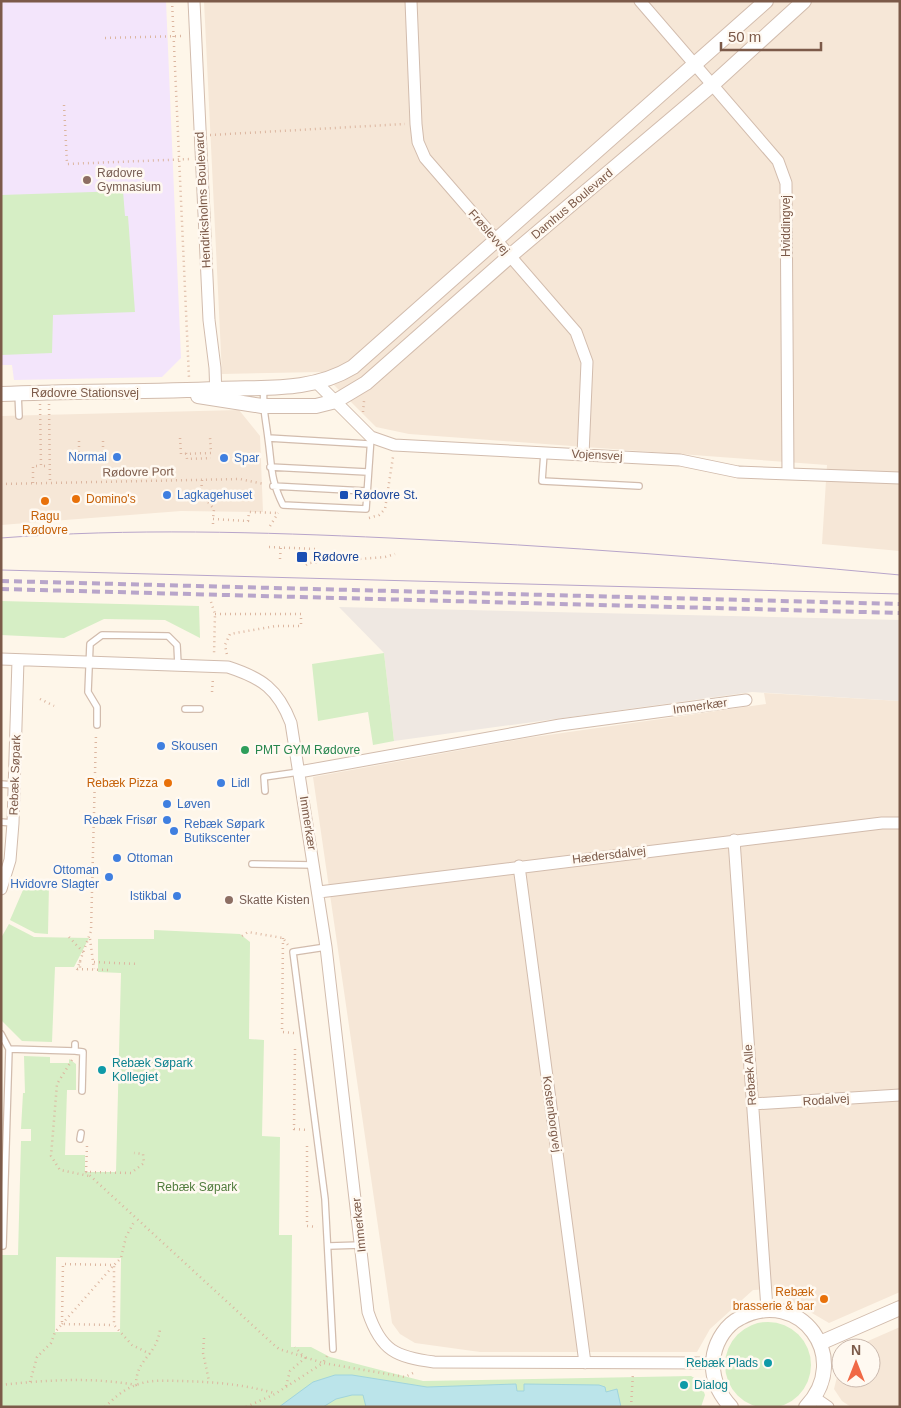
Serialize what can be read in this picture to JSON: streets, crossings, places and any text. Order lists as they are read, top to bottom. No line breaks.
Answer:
{"streets":{"street":["Hendriksholms Boulevard","Damhus Boulevard","Hviddingvej","Frøslevvej","Rødovre Stationsvej","Vojensvej","Immerkær","Rebæk Søpark","Hædersdalvej","Rebæk Alle","Rodalvej","Kostenborgvej"],"path":["Rødovre Port"]},"crossings":[["Hendriksholms Boulevard","Rødovre Stationsvej"],["Damhus Boulevard","Hviddingvej"],["Damhus Boulevard","Frøslevvej"],["Damhus Boulevard","Rødovre Stationsvej"],["Hviddingvej","Vojensvej"],["Frøslevvej","Vojensvej"],["Immerkær","Rebæk Søpark"],["Immerkær","Hædersdalvej"],["Immerkær","Kostenborgvej"],["Hædersdalvej","Rebæk Alle"],["Hædersdalvej","Kostenborgvej"],["Rebæk Alle","Rodalvej"]],"parks":["Rebæk Søpark"],"places":{"other":["Rødovre Gymnasium","Normal","Spar","Lagkagehuset","Domino's","Ragu Rødovre","Skousen","PMT GYM Rødovre","Rebæk Pizza","Lidl","Løven","Rebæk Frisør","Rebæk Søpark Butikscenter","Ottoman","Ottoman Hvidovre Slagter","Istikbal","Skatte Kisten","Rebæk Søpark Kollegiet","Rebæk brasserie & bar","Rebæk Plads","Dialog"],"transit":["Rødovre St.","Rødovre"]},"scale_bar":"50 m","north":"top"}
